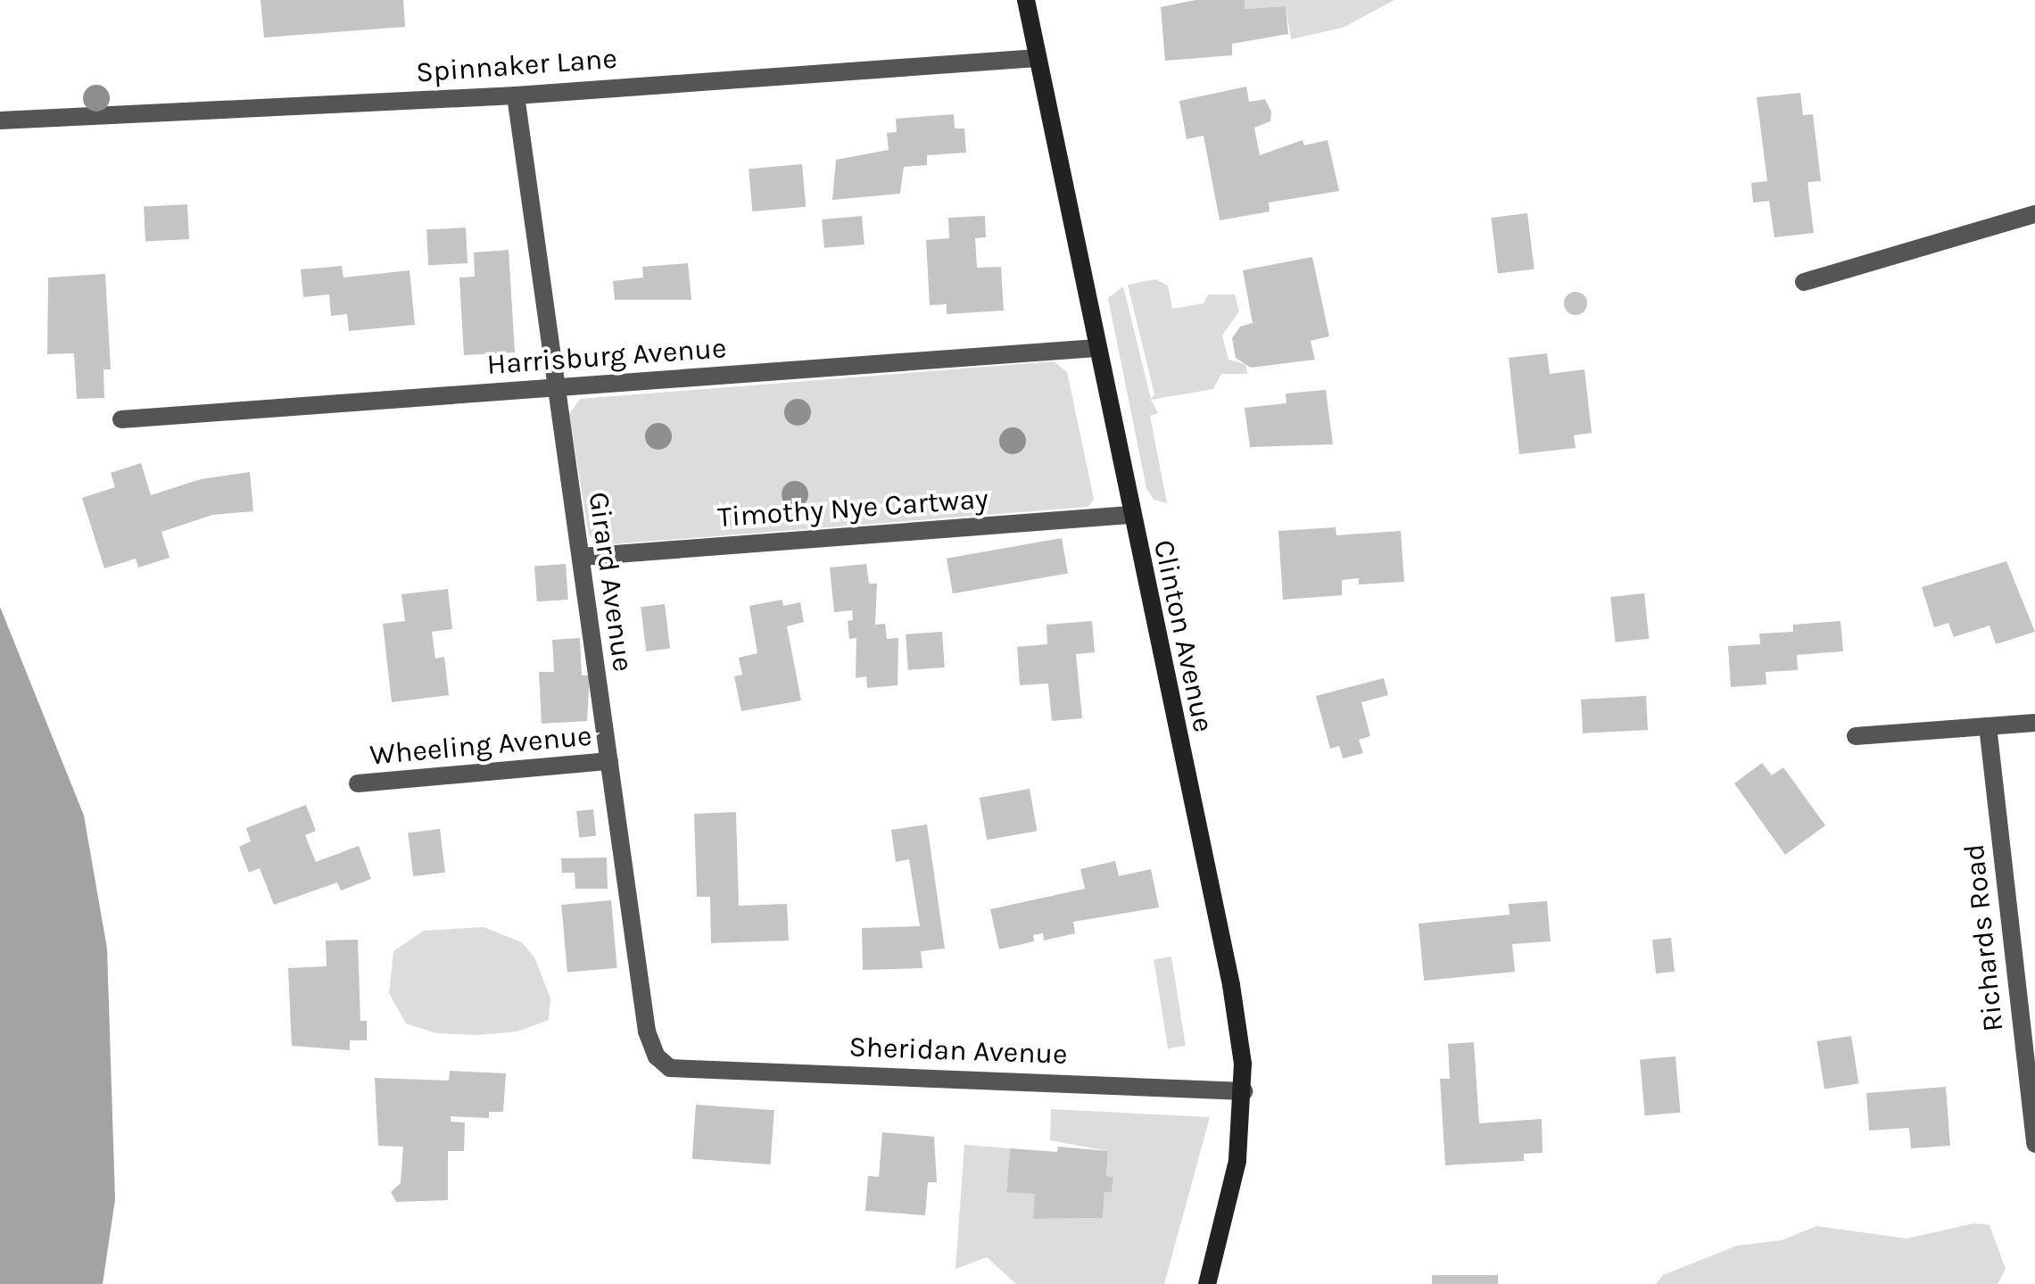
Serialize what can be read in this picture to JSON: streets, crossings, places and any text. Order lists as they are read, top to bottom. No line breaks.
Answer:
{"streets":{"street":["Spinnaker Lane","Harrisburg Avenue","Timothy Nye Cartway","Girard Avenue","Clinton Avenue","Wheeling Avenue","Richards Road","Sheridan Avenue"]},"crossings":[["Spinnaker Lane","Girard Avenue"],["Spinnaker Lane","Clinton Avenue"],["Harrisburg Avenue","Girard Avenue"],["Harrisburg Avenue","Clinton Avenue"],["Timothy Nye Cartway","Girard Avenue"],["Timothy Nye Cartway","Clinton Avenue"],["Girard Avenue","Wheeling Avenue"],["Girard Avenue","Sheridan Avenue"],["Clinton Avenue","Sheridan Avenue"]]}
